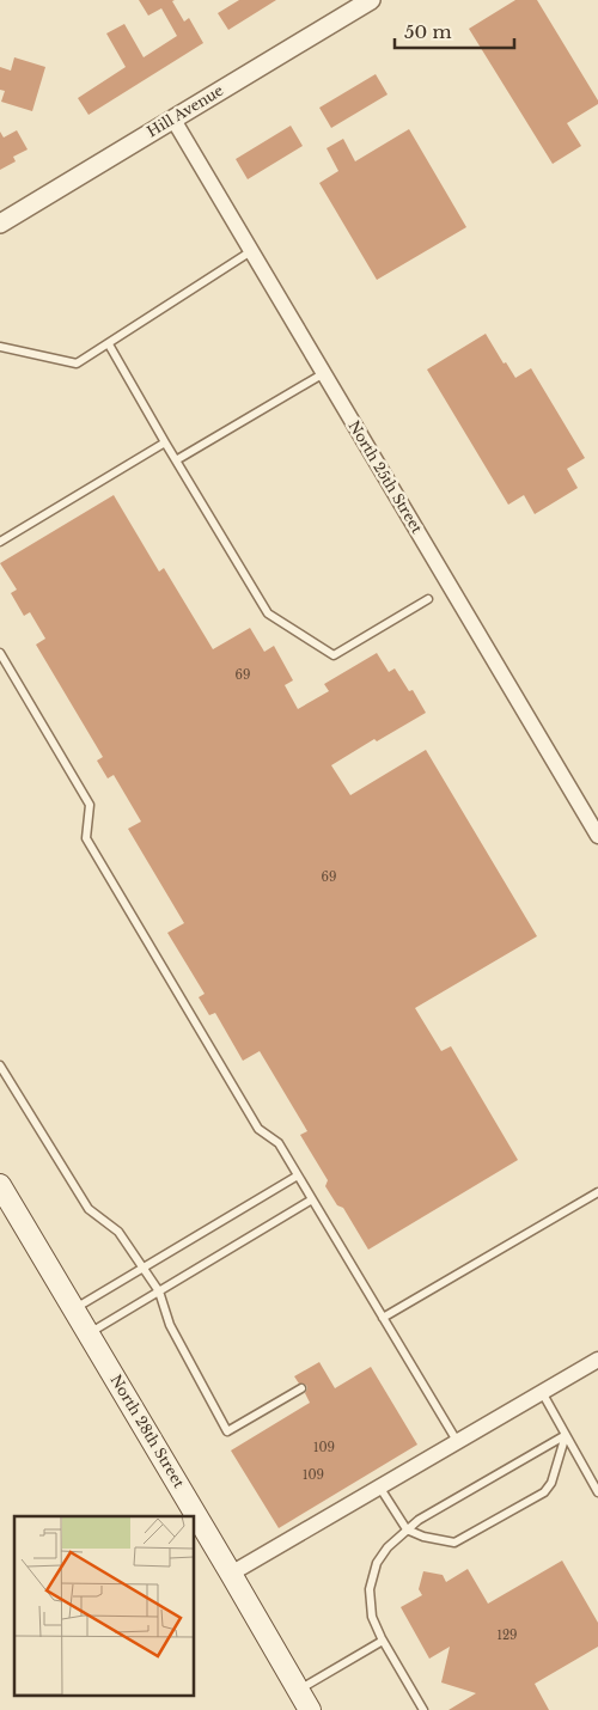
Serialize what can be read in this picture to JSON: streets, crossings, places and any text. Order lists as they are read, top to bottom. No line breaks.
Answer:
{"streets":{"main road":["North 28th Street"],"street":["Hill Avenue","North 25th Street"]},"crossings":[["Hill Avenue","North 25th Street"]],"house_numbers":["69","69","109","109","129"],"scale_bar":"50 m"}
